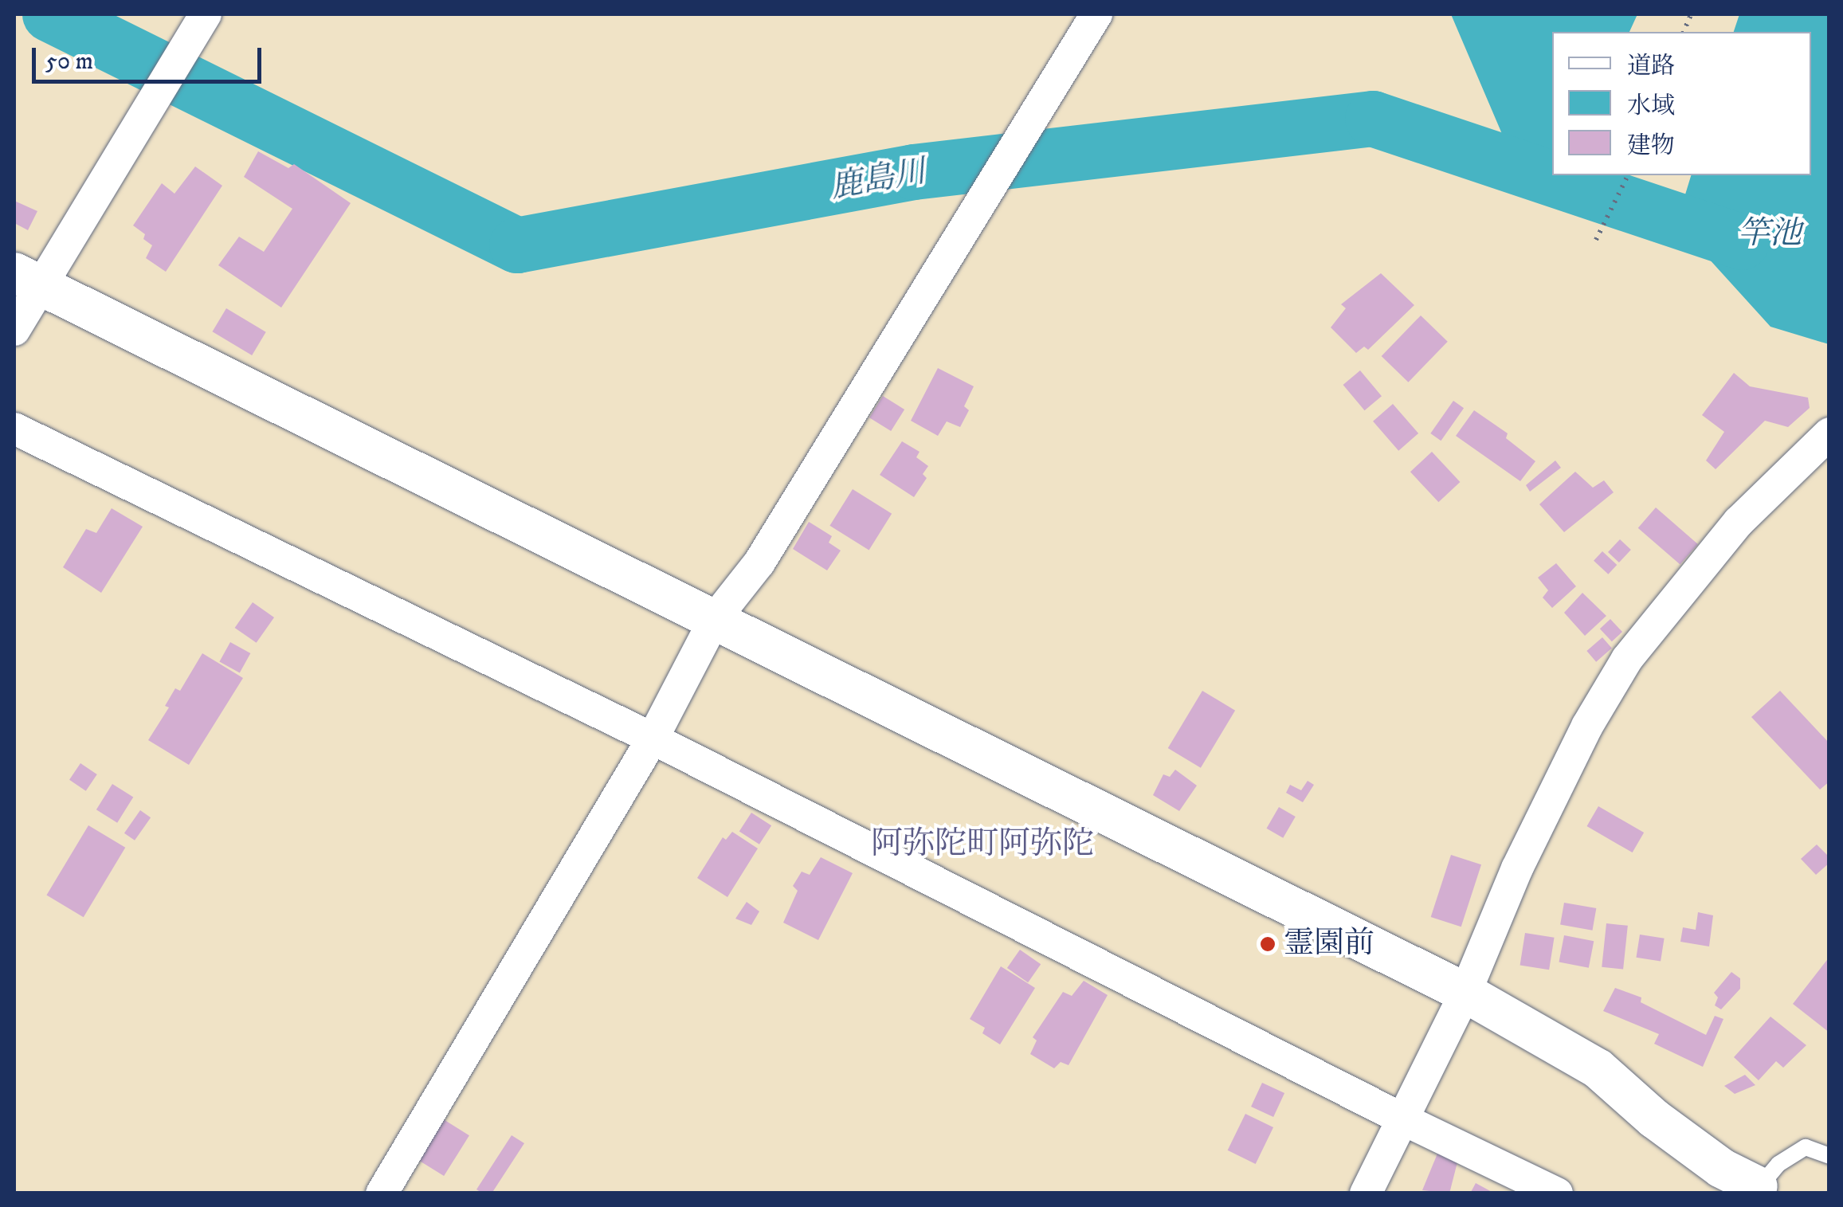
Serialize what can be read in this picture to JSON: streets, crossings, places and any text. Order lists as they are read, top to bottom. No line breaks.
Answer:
{"districts":["阿弥陀町阿弥陀"],"water":["鹿島川","竿池"],"places":["霊園前"],"legend":["道路","水域","建物"],"scale_bar":"50 m"}
